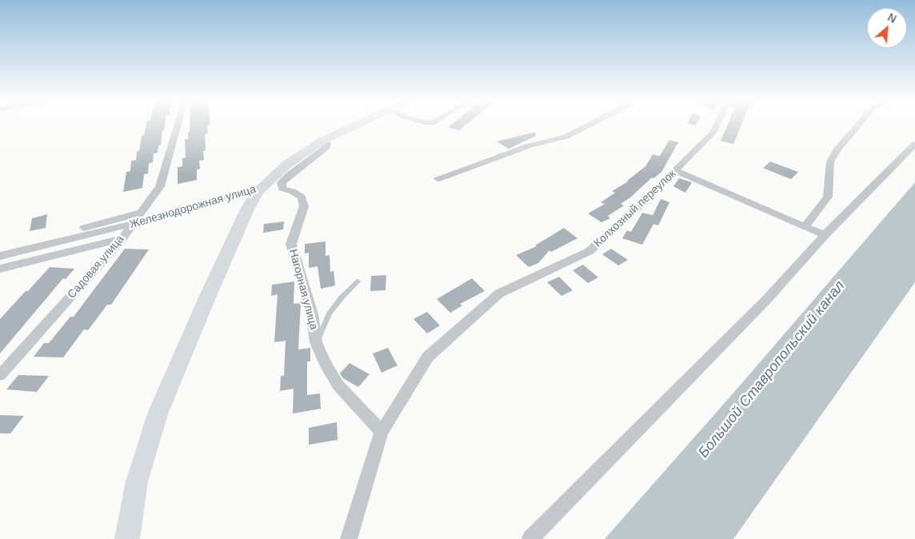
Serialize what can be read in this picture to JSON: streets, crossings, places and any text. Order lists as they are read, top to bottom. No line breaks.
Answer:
{"streets":{"main road":["Железнодорожная улица"],"street":["Колхозный переулок","Садовая улица","Нагорная улица"]},"crossings":[["Железнодорожная улица","Садовая улица"],["Железнодорожная улица","Нагорная улица"],["Колхозный переулок","Нагорная улица"]],"water":["Большой Ставропольский канал"],"north":"top right"}
